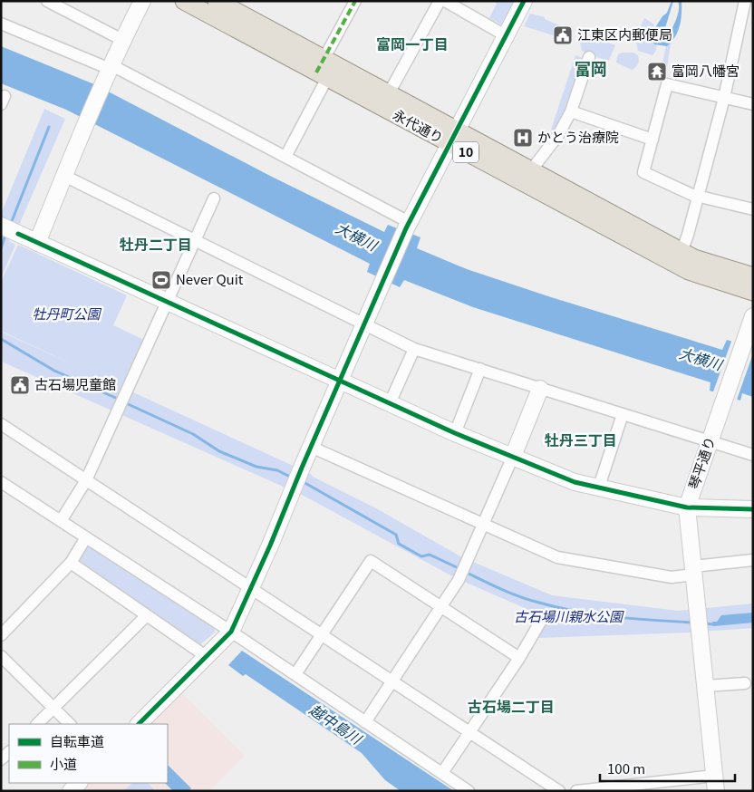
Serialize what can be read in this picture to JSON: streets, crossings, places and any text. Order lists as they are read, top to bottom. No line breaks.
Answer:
{"streets":{"main road":["永代通り","10"],"street":["琴平通り"]},"districts":["富岡一丁目","富岡","牡丹二丁目","牡丹三丁目","古石場二丁目"],"water":["大横川","越中島川"],"parks":["牡丹町公園","古石場川親水公園"],"places":{"public building":["江東区内郵便局","古石場児童館"],"temple":["富岡八幡宮"],"hospital":["かとう治療院"],"sports":["Never Quit"]},"legend":["自転車道","小道"],"scale_bar":"100 m"}
